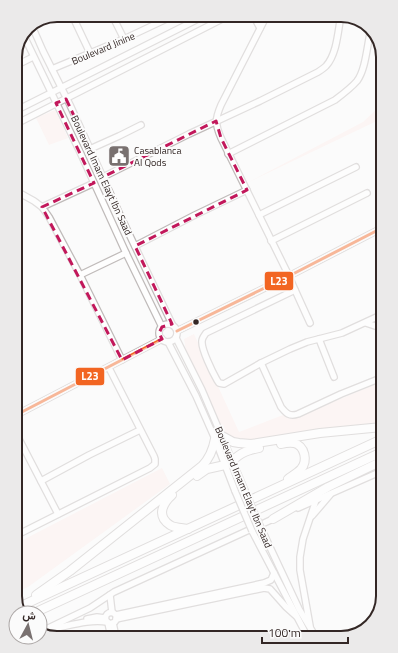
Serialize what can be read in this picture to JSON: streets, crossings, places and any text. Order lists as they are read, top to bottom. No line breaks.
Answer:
{"streets":{"street":["Boulevard Jinine","Boulevard Imam Elayt Ibn Saad"]},"crossings":[["Boulevard Jinine","Boulevard Imam Elayt Ibn Saad"]],"places":{"public building":["Casablanca Al Qods"]},"lines":["transit line L23"],"scale_bar":"100 m","north":"top"}
